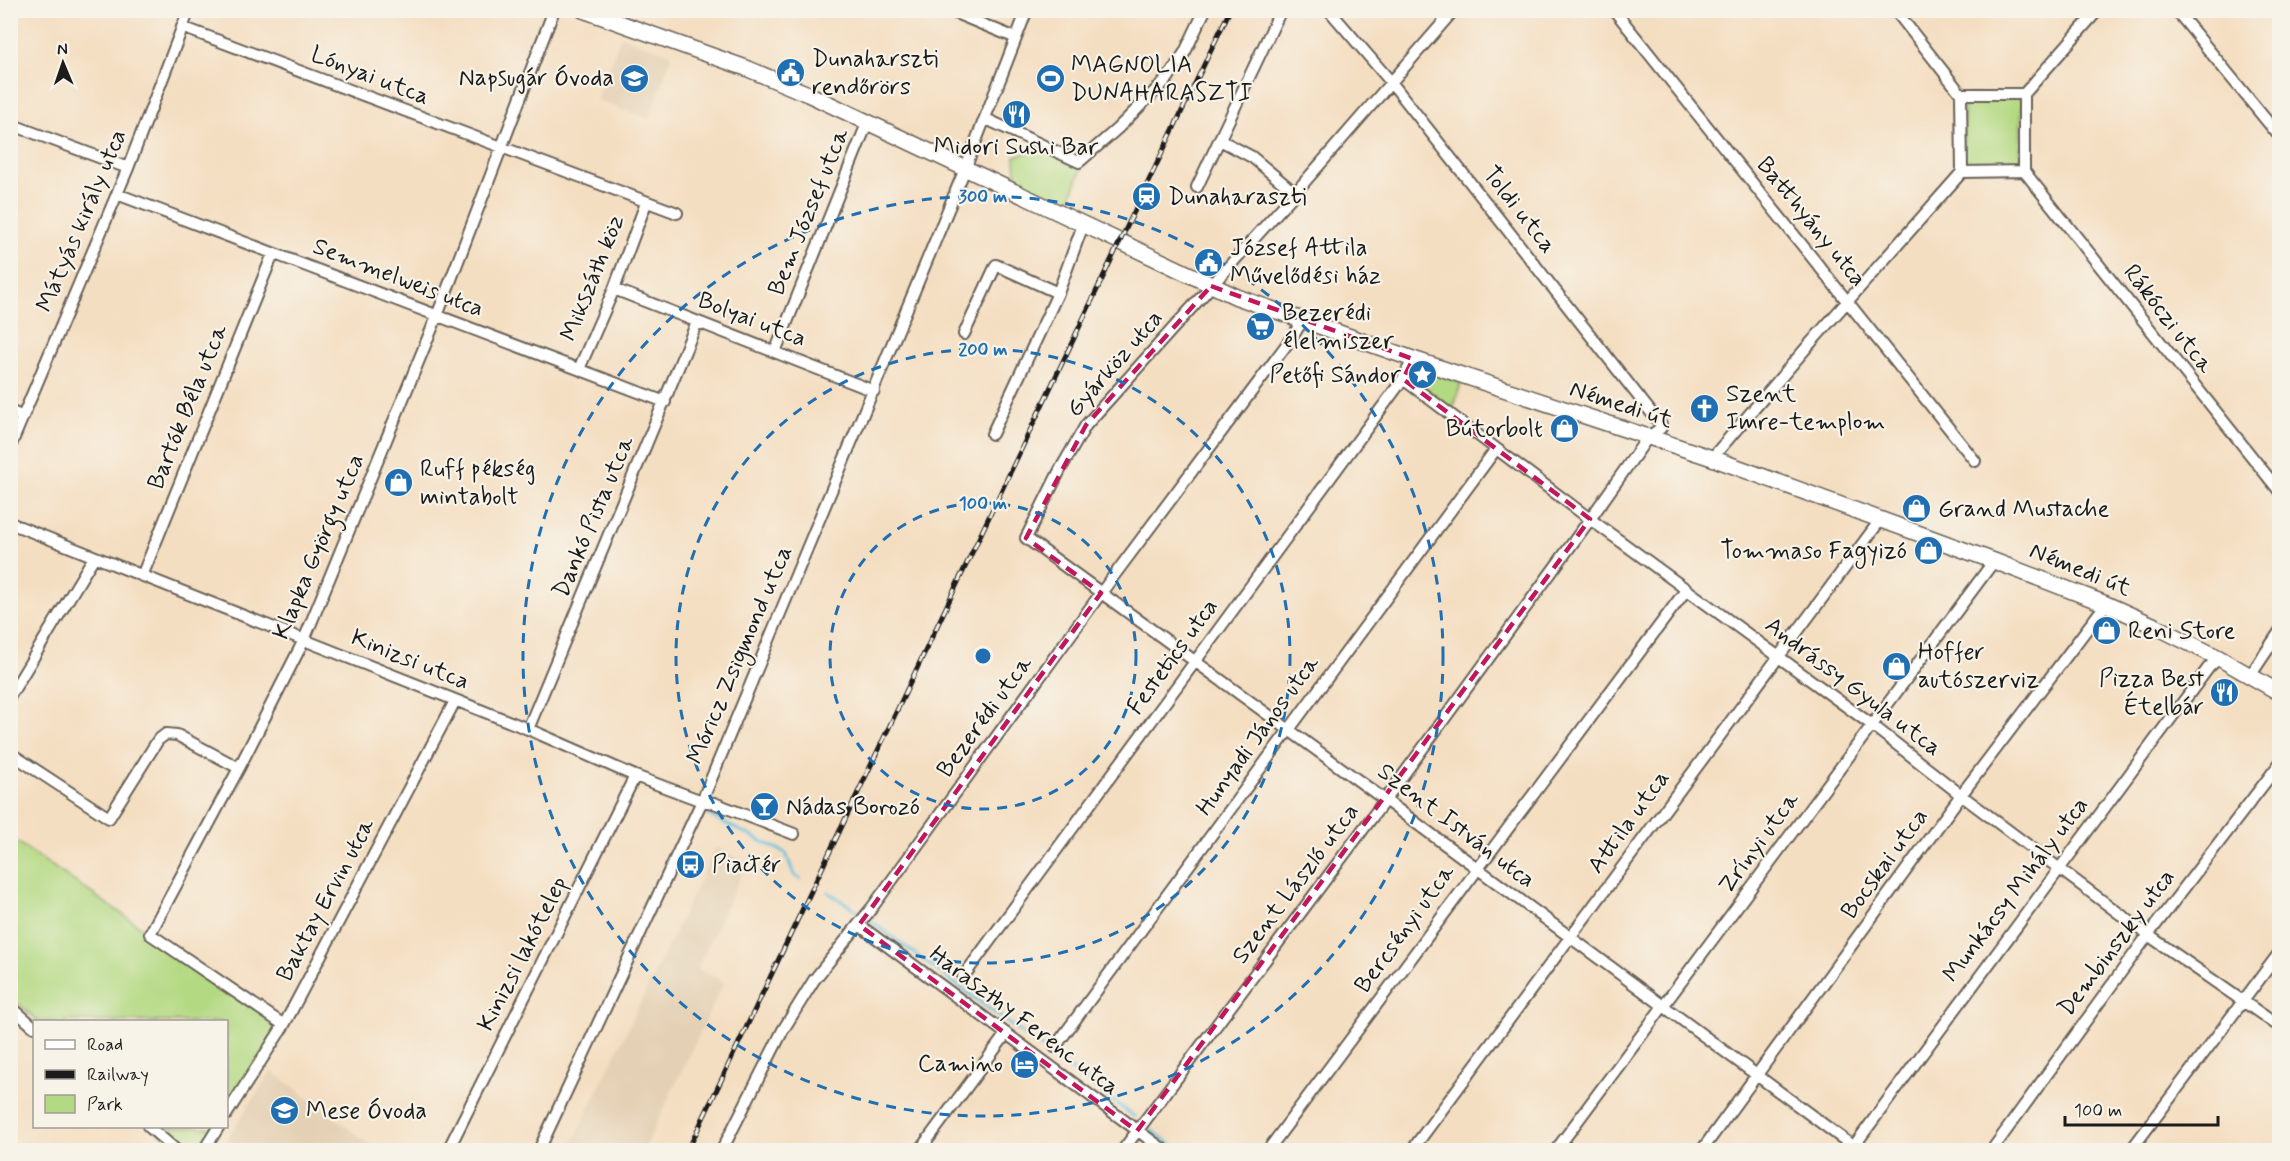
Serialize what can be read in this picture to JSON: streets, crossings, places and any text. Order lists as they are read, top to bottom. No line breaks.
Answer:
{"streets":{"main road":["Némedi út"],"street":["Lónyai utca","Toldi utca","Bem József utca","Mátyás király utca","Batthyány utca","Semmelweis utca","Mikszáth köz","Rákóczi utca","Bolyai utca","Gyárköz utca","Bartók Béla utca","Dankó Pista utca","Klapka György utca","Móricz Zsigmond utca","Festetics utca","Kinizsi utca","Andrássy Gyula utca","Bezerédi utca","Hunyadi János utca","Attila utca","Szent István utca","Zrínyi utca","Bocskai utca","Szent László utca","Munkácsy Mihály utca","Baktay Ervin utca","Bercsényi utca","Dembinszky utca","Kinizsi lakótelep","Haraszthy Ferenc utca"]},"crossings":[["Lónyai utca","Mátyás király utca"],["Lónyai utca","Mikszáth köz"],["Lónyai utca","Klapka György utca"],["Toldi utca","Gyárköz utca"],["Toldi utca","Némedi út"],["Toldi utca","Szent László utca"],["Bem József utca","Bolyai utca"],["Bem József utca","Némedi út"],["Mátyás király utca","Semmelweis utca"],["Semmelweis utca","Mikszáth köz"],["Semmelweis utca","Bartók Béla utca"],["Semmelweis utca","Dankó Pista utca"],["Semmelweis utca","Klapka György utca"],["Mikszáth köz","Bolyai utca"],["Bolyai utca","Dankó Pista utca"],["Bolyai utca","Móricz Zsigmond utca"],["Gyárköz utca","Némedi út"],["Gyárköz utca","Szent István utca"],["Némedi út","Móricz Zsigmond utca"],["Némedi út","Festetics utca"],["Némedi út","Bezerédi utca"],["Némedi út","Attila utca"],["Némedi út","Zrínyi utca"],["Némedi út","Bocskai utca"],["Némedi út","Szent László utca"],["Némedi út","Munkácsy Mihály utca"],["Bartók Béla utca","Kinizsi utca"],["Dankó Pista utca","Kinizsi utca"],["Klapka György utca","Kinizsi utca"],["Klapka György utca","Baktay Ervin utca"],["Móricz Zsigmond utca","Kinizsi utca"],["Festetics utca","Andrássy Gyula utca"],["Festetics utca","Szent István utca"],["Kinizsi utca","Baktay Ervin utca"],["Kinizsi utca","Kinizsi lakótelep"],["Andrássy Gyula utca","Hunyadi János utca"],["Andrássy Gyula utca","Attila utca"],["Andrássy Gyula utca","Zrínyi utca"],["Andrássy Gyula utca","Bocskai utca"],["Andrássy Gyula utca","Szent László utca"],["Andrássy Gyula utca","Munkácsy Mihály utca"],["Andrássy Gyula utca","Bercsényi utca"],["Andrássy Gyula utca","Dembinszky utca"],["Bezerédi utca","Szent István utca"],["Bezerédi utca","Haraszthy Ferenc utca"],["Hunyadi János utca","Szent István utca"],["Attila utca","Szent István utca"],["Szent István utca","Zrínyi utca"],["Szent István utca","Bocskai utca"],["Szent István utca","Szent László utca"],["Szent István utca","Munkácsy Mihály utca"],["Szent István utca","Bercsényi utca"],["Szent László utca","Haraszthy Ferenc utca"]],"places":{"public building":["Dunaharszti rendőrörs","József Attila Művelődési ház"],"school or university":["Napsugár Óvoda","Mese Óvoda"],"sports":["MAGNOLIA DUNAHARASZTI"],"restaurant":["Midori Sushi Bar","Pizza Best Ételbár"],"station":["Dunaharaszti"],"supermarket":["Bezerédi élelmiszer"],"place":["Petőfi Sándor"],"church":["Szent Imre-templom"],"shop":["Bútorbolt","Ruff pékség mintabolt","Grand Mustache","Tommaso Fagyizó","Reni Store","Hoffer autószerviz"],"bar":["Nádas Borozó"],"bus stop":["Piactér"],"hotel":["Camino"]},"legend":["Road","Railway","Park"],"scale_bar":"100 m","north":"top","rings":["300 m","200 m","100 m"]}
